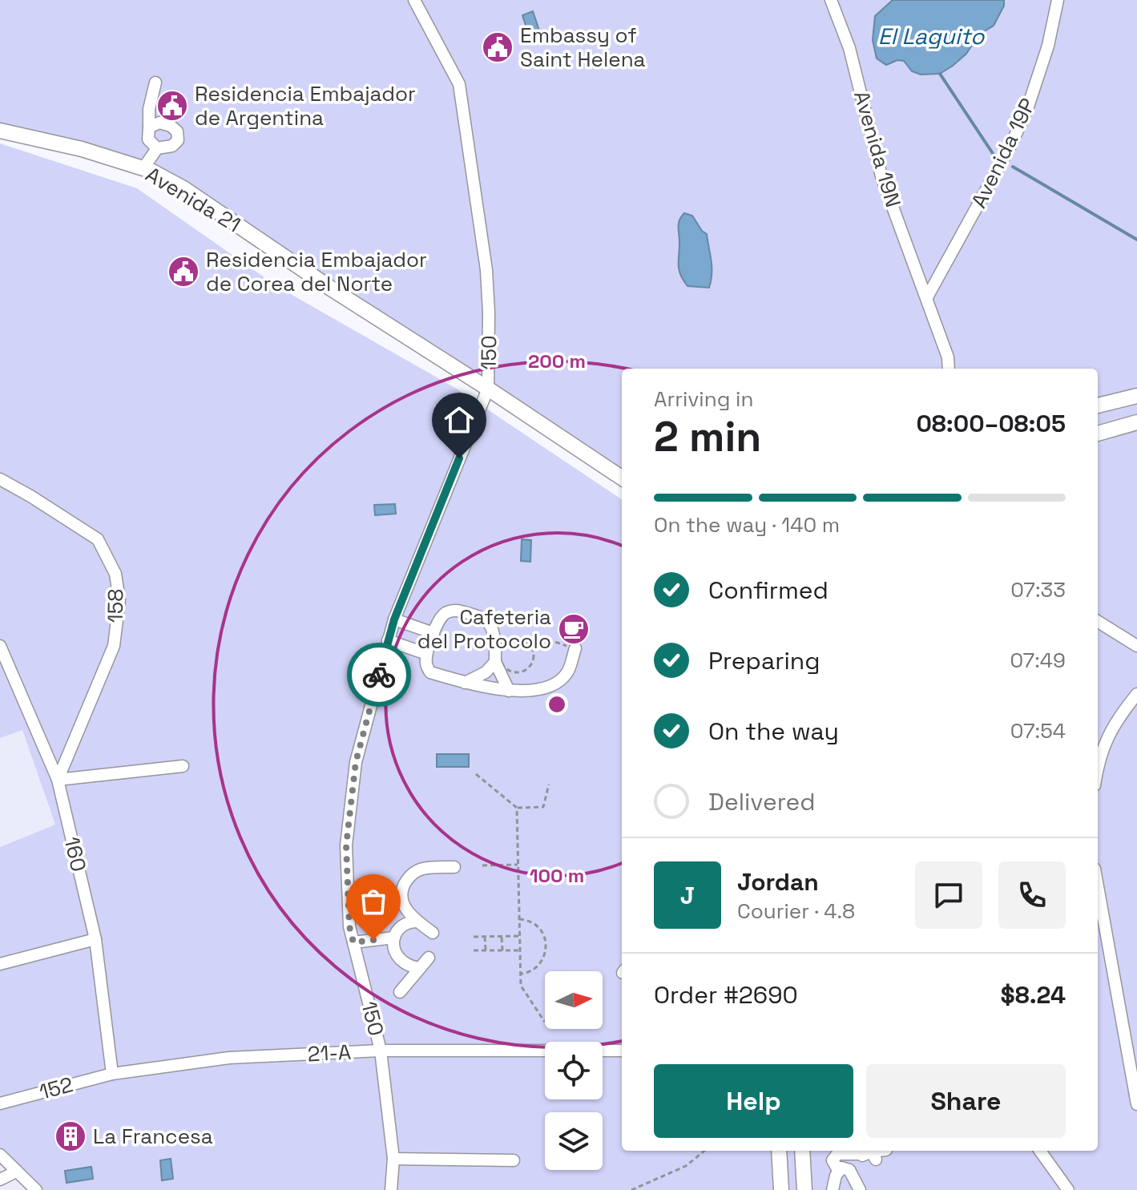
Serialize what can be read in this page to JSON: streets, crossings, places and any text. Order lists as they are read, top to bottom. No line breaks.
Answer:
{"streets":{"main road":["Avenida 21"],"street":["Avenida 19N","Avenida 19P","150","158","160","21-A","152"]},"crossings":[["Avenida 19N","Avenida 19P"],["Avenida 21","150"],["150","21-A"],["158","160"],["160","21-A"],["160","152"],["21-A","152"]],"water":["El Laguito"],"places":{"public building":["Embassy of Saint Helena","Residencia Embajador de Argentina","Residencia Embajador de Corea del Norte"],"cafe":["Cafeteria del Protocolo"],"building":["La Francesa"]},"north":"right","page":{"heading":["2 min","Arriving in","08:00–08:05"],"panel":["Jordan","Courier · 4.8","Order #2690","$8.24"],"bar":"On the way · 140 m","list":[["Confirmed","07:33"],["Preparing","07:49"],["On the way","07:54"],"Delivered"],"round":"J","buttons":["Help","Share"]},"rings":["200 m","100 m"]}
